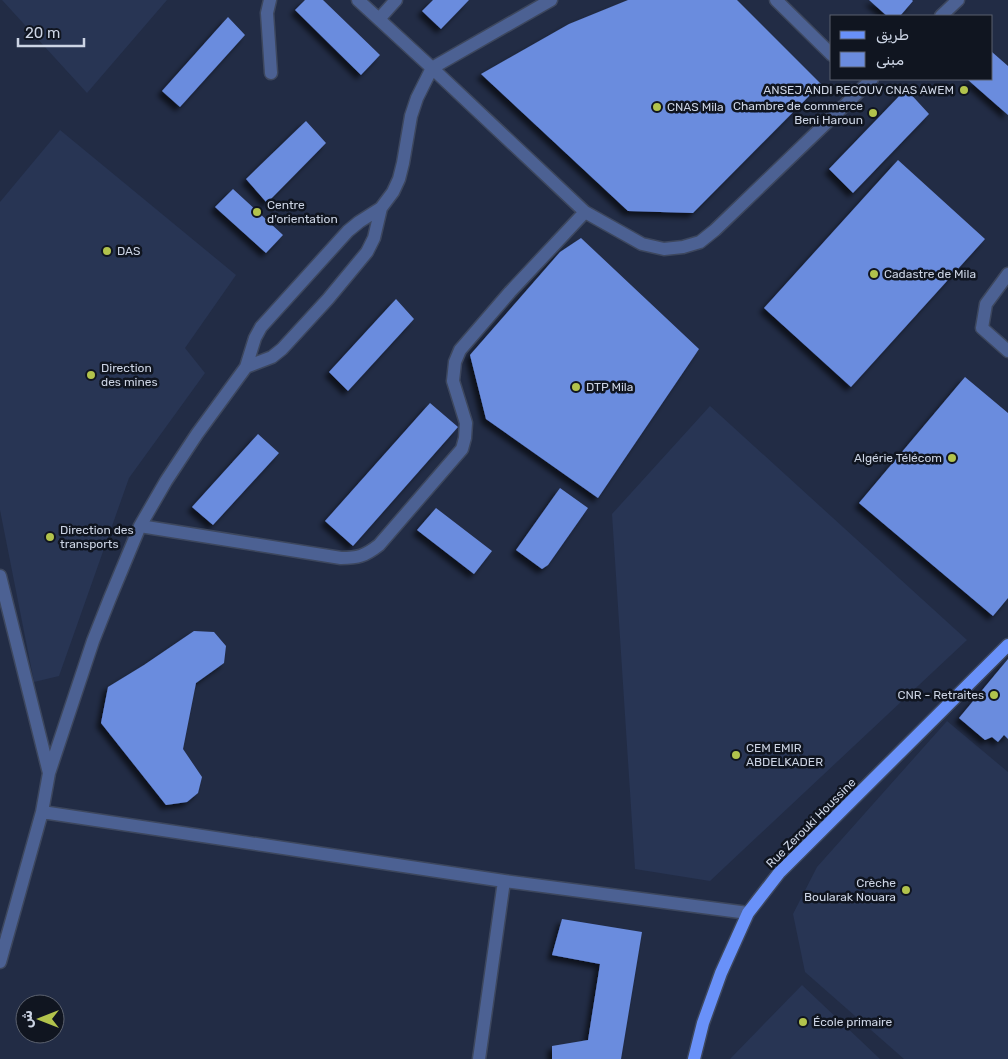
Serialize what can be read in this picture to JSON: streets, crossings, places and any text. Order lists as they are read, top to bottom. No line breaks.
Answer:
{"streets":{"main road":["Rue Zerouki Houssine"]},"places":["ANSEJ ANDI RECOUV CNAS AWEM","CNAS Mila","Chambre de commerce Beni Haroun","Centre d'orientation","DAS","Cadastre de Mila","Direction des mines","DTP Mila","Algérie Télécom","Direction des transports","CNR - Retraites","CEM EMIR ABDELKADER","Crèche Boularak Nouara","École primaire"],"legend":["طريق","مبنى"],"scale_bar":"20 m","north":"left"}
